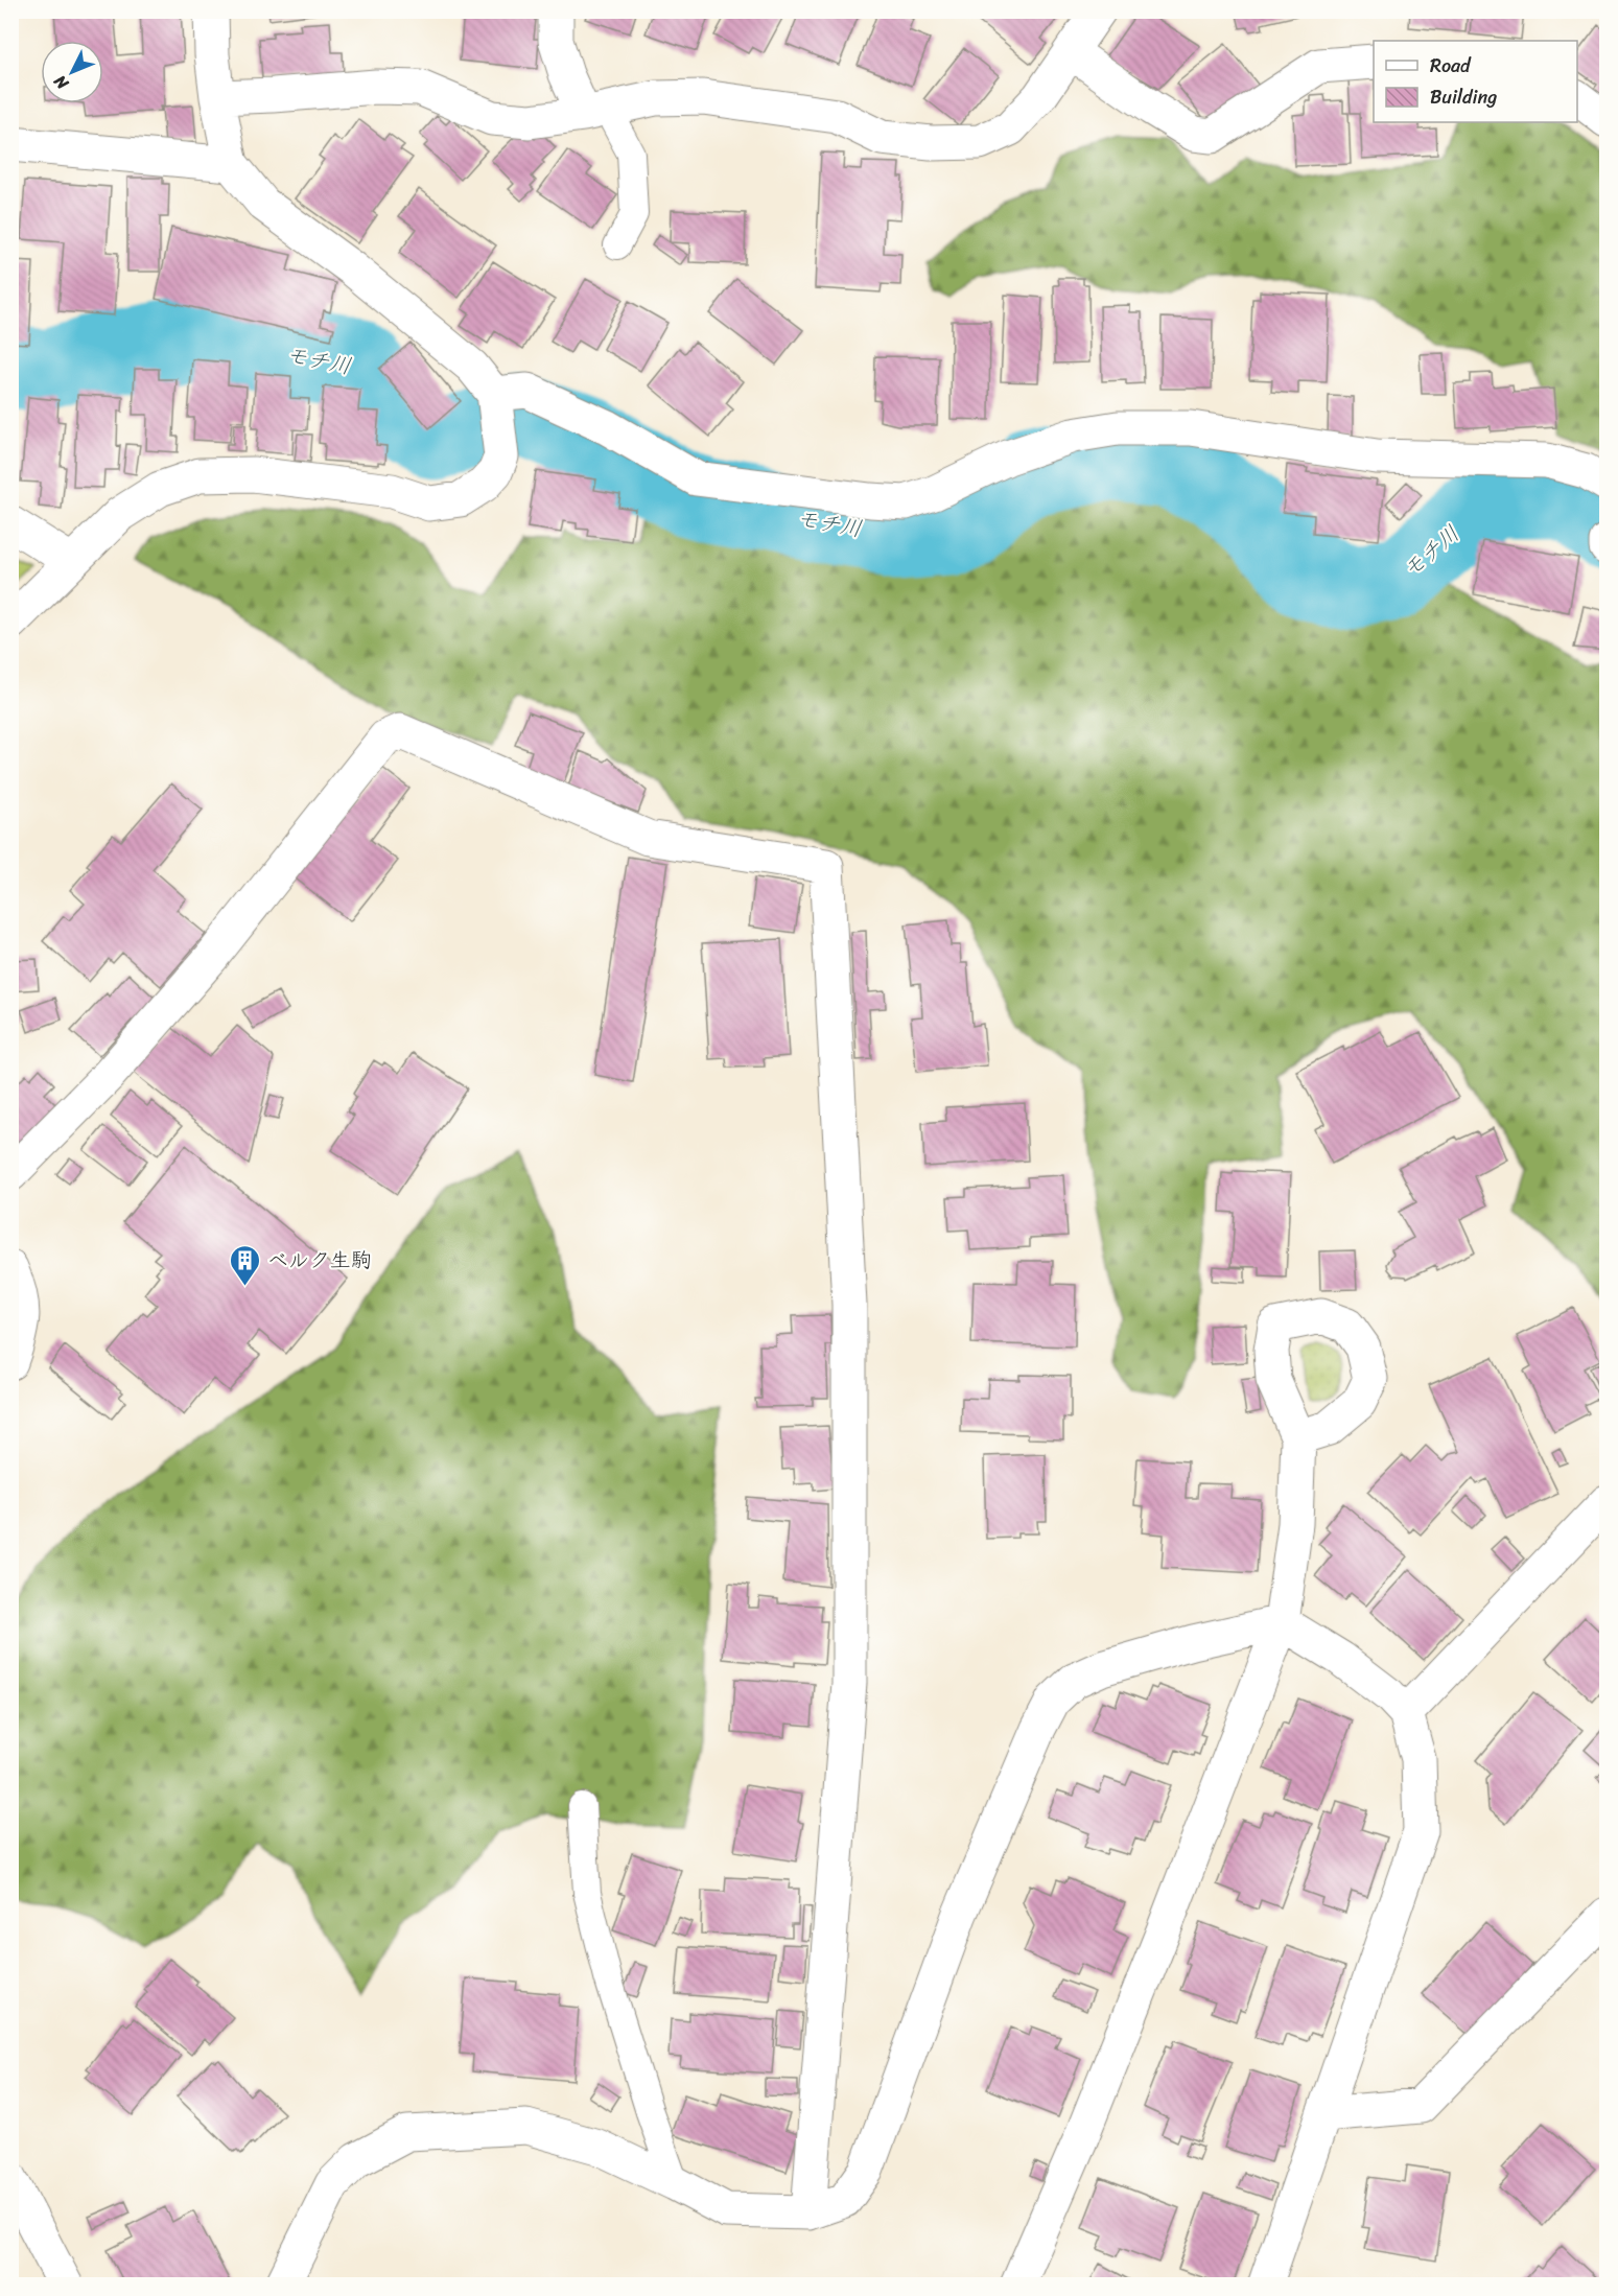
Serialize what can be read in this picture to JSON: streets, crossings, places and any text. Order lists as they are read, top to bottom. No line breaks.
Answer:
{"water":["モチ川"],"places":{"building":["ベルク生駒"]},"legend":["Road","Building"],"north":"bottom left"}
